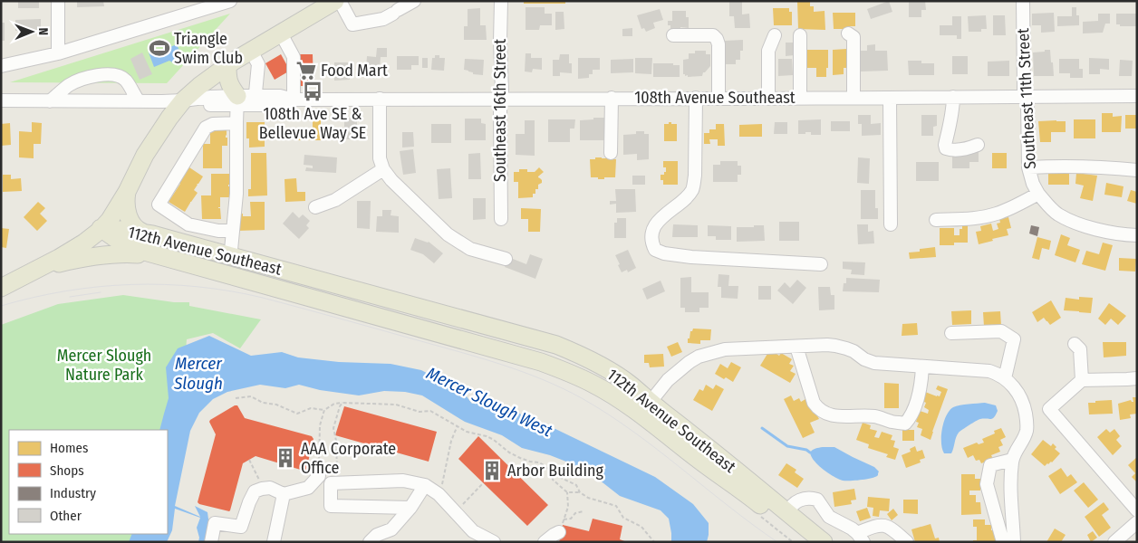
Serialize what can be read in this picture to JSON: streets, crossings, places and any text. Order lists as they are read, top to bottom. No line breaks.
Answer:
{"streets":{"main road":["112th Avenue Southeast"],"street":["108th Avenue Southeast","Southeast 11th Street","Southeast 16th Street"]},"crossings":[["108th Avenue Southeast","Southeast 11th Street"],["108th Avenue Southeast","Southeast 16th Street"]],"water":["Mercer Slough","Mercer Slough West"],"parks":["Mercer Slough Nature Park"],"places":{"sports":["Triangle Swim Club"],"supermarket":["Food Mart"],"bus stop":["108th Ave SE & Bellevue Way SE"],"building":["AAA Corporate Office","Arbor Building"]},"legend":["Homes","Shops","Industry","Other"],"north":"right"}
